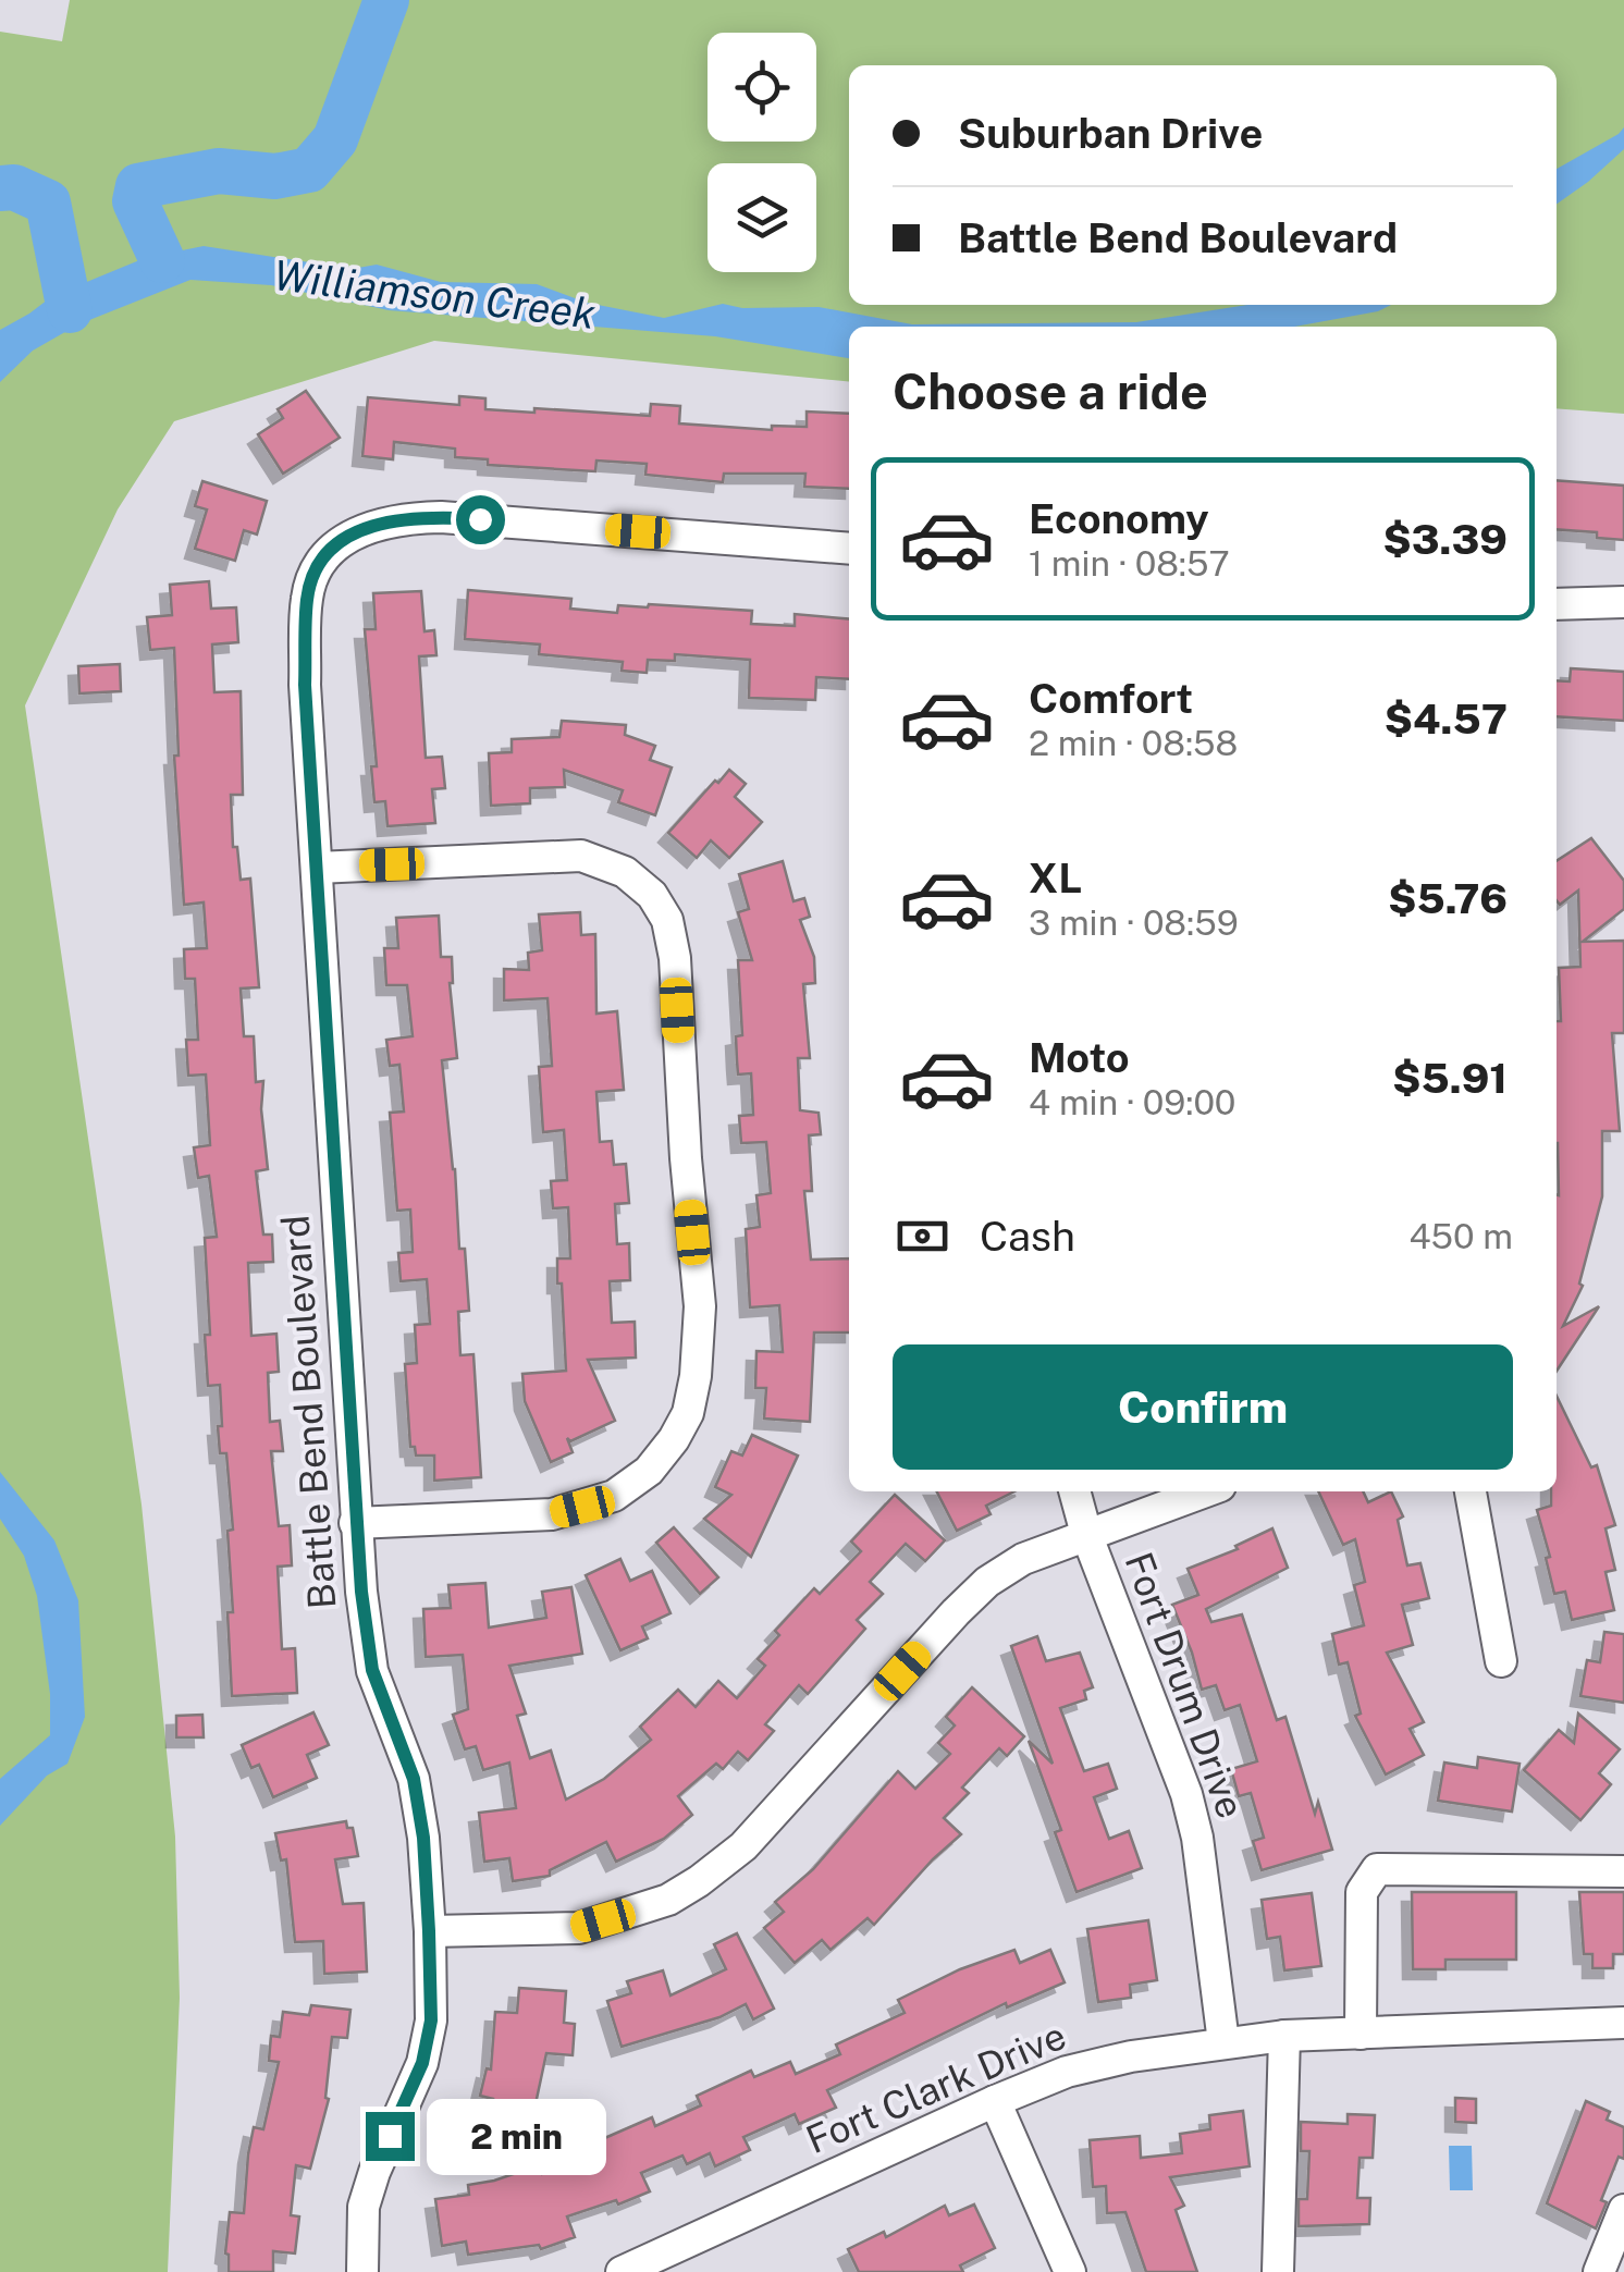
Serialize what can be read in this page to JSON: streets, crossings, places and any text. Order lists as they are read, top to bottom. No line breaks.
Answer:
{"streets":{"street":["Battle Bend Boulevard","Fort Drum Drive","Fort Clark Drive"]},"crossings":[["Fort Drum Drive","Fort Clark Drive"]],"water":["Williamson Creek"],"page":{"banner":["Suburban Drive","Battle Bend Boulevard"],"heading":"Choose a ride","list":[{"name":"Economy","note":"1 min · 08:57","value":"$3.39"},{"name":"Comfort","note":"2 min · 08:58","value":"$4.57"},{"name":"XL","note":"3 min · 08:59","value":"$5.76"},{"name":"Moto","note":"4 min · 09:00","value":"$5.91"}],"pay":["Cash","450 m"],"buttons":"Confirm","bubble":"2 min"}}
